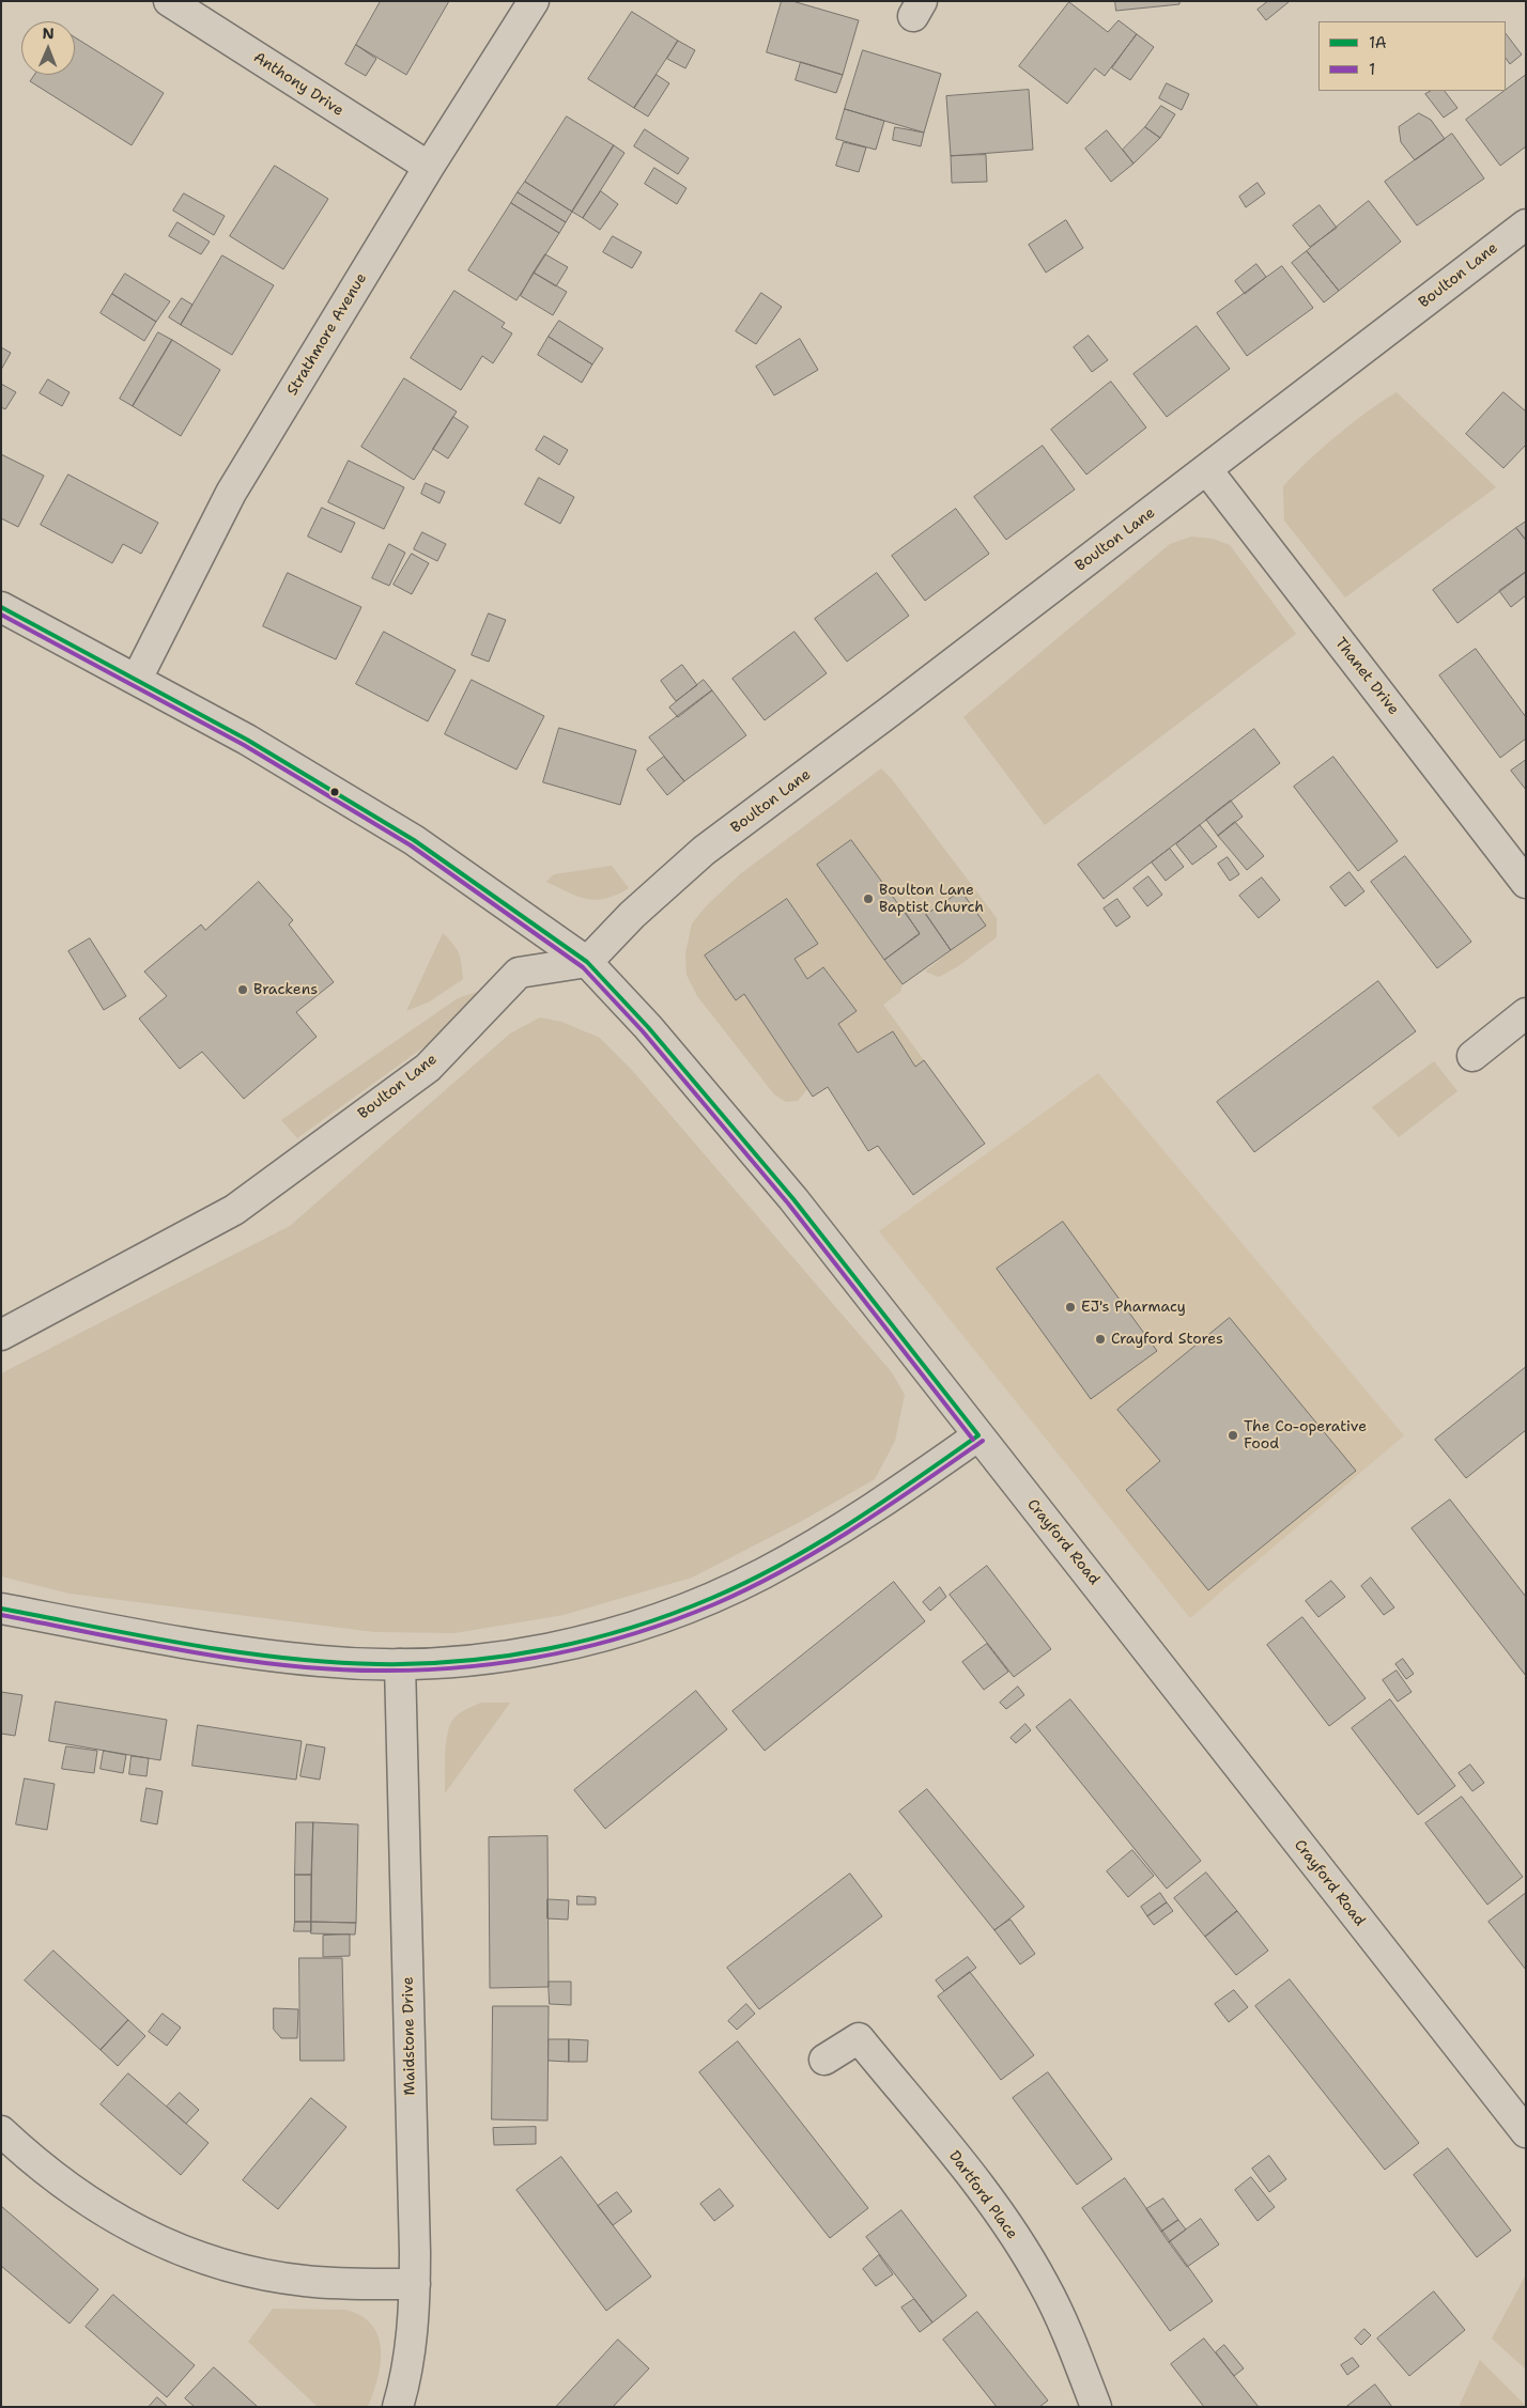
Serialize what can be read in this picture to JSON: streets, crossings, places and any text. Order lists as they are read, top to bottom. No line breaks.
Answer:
{"streets":{"street":["Anthony Drive","Boulton Lane","Strathmore Avenue","Thanet Drive","Crayford Road","Maidstone Drive","Dartford Place"]},"crossings":[["Anthony Drive","Strathmore Avenue"],["Boulton Lane","Thanet Drive"],["Boulton Lane","Crayford Road"],["Strathmore Avenue","Crayford Road"]],"places":["Boulton Lane Baptist Church","Brackens","EJ's Pharmacy","Crayford Stores","The Co-operative Food"],"lines":["transit line 1A","transit line 1"],"legend":["1A","1"],"north":"top"}
